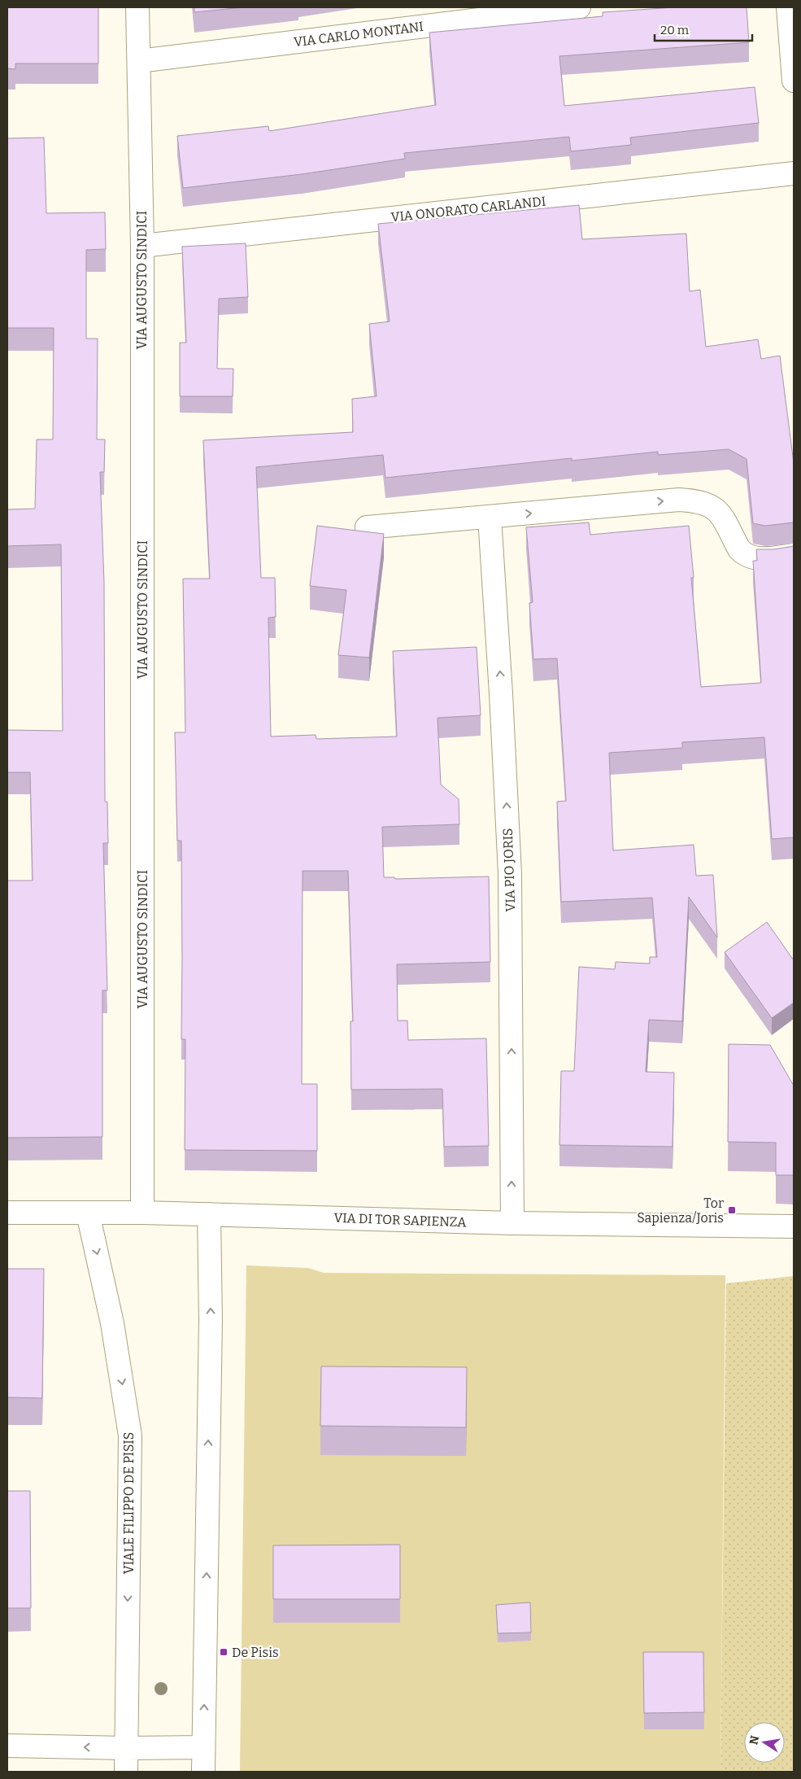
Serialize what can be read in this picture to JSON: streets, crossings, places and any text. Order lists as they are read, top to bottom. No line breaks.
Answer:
{"streets":{"street":["VIA CARLO MONTANI","VIA ONORATO CARLANDI","VIA AUGUSTO SINDICI","VIA PIO JORIS","VIA DI TOR SAPIENZA","VIALE FILIPPO DE PISIS"]},"crossings":[["VIA CARLO MONTANI","VIA AUGUSTO SINDICI"],["VIA ONORATO CARLANDI","VIA AUGUSTO SINDICI"],["VIA AUGUSTO SINDICI","VIA DI TOR SAPIENZA"],["VIA PIO JORIS","VIA DI TOR SAPIENZA"],["VIA DI TOR SAPIENZA","VIALE FILIPPO DE PISIS"]],"one_way":["VIA PIO JORIS"],"places":{"transit":["Tor Sapienza/Joris","De Pisis"]},"scale_bar":"20 m","north":"left"}
